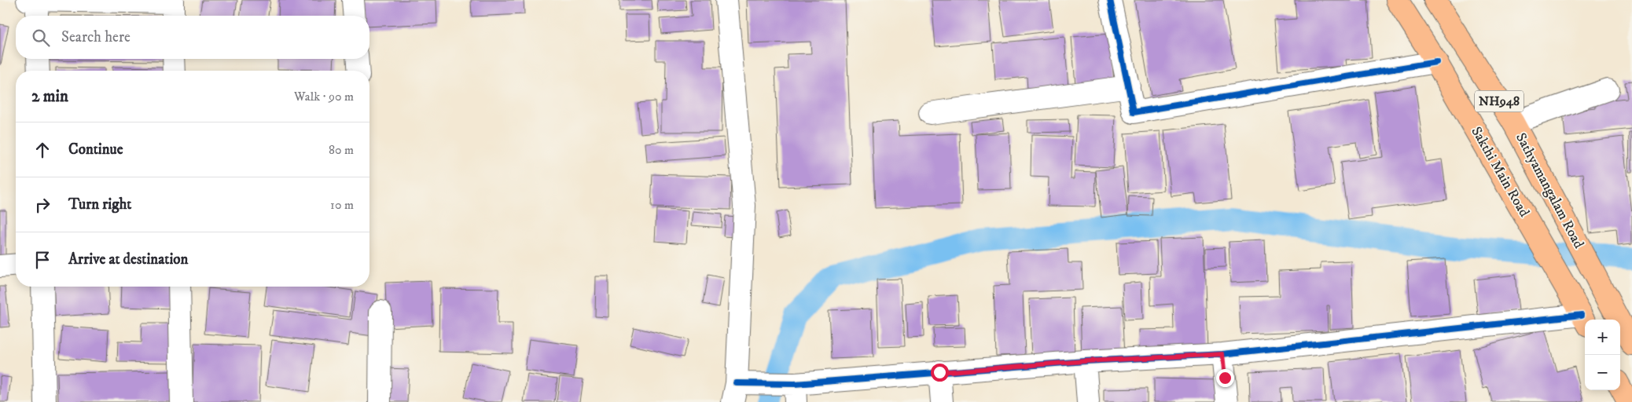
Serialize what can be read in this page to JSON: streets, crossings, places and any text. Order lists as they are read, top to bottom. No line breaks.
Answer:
{"streets":{"highway":["NH948","Sakthi Main Road","Sathyamangalam Road"]},"page":{"search":"Search here","heading":["2 min","Walk · 90 m"],"list":[["Continue","80 m"],["Turn right","10 m"],"Arrive at destination"],"map_buttons":["+","−"]}}
